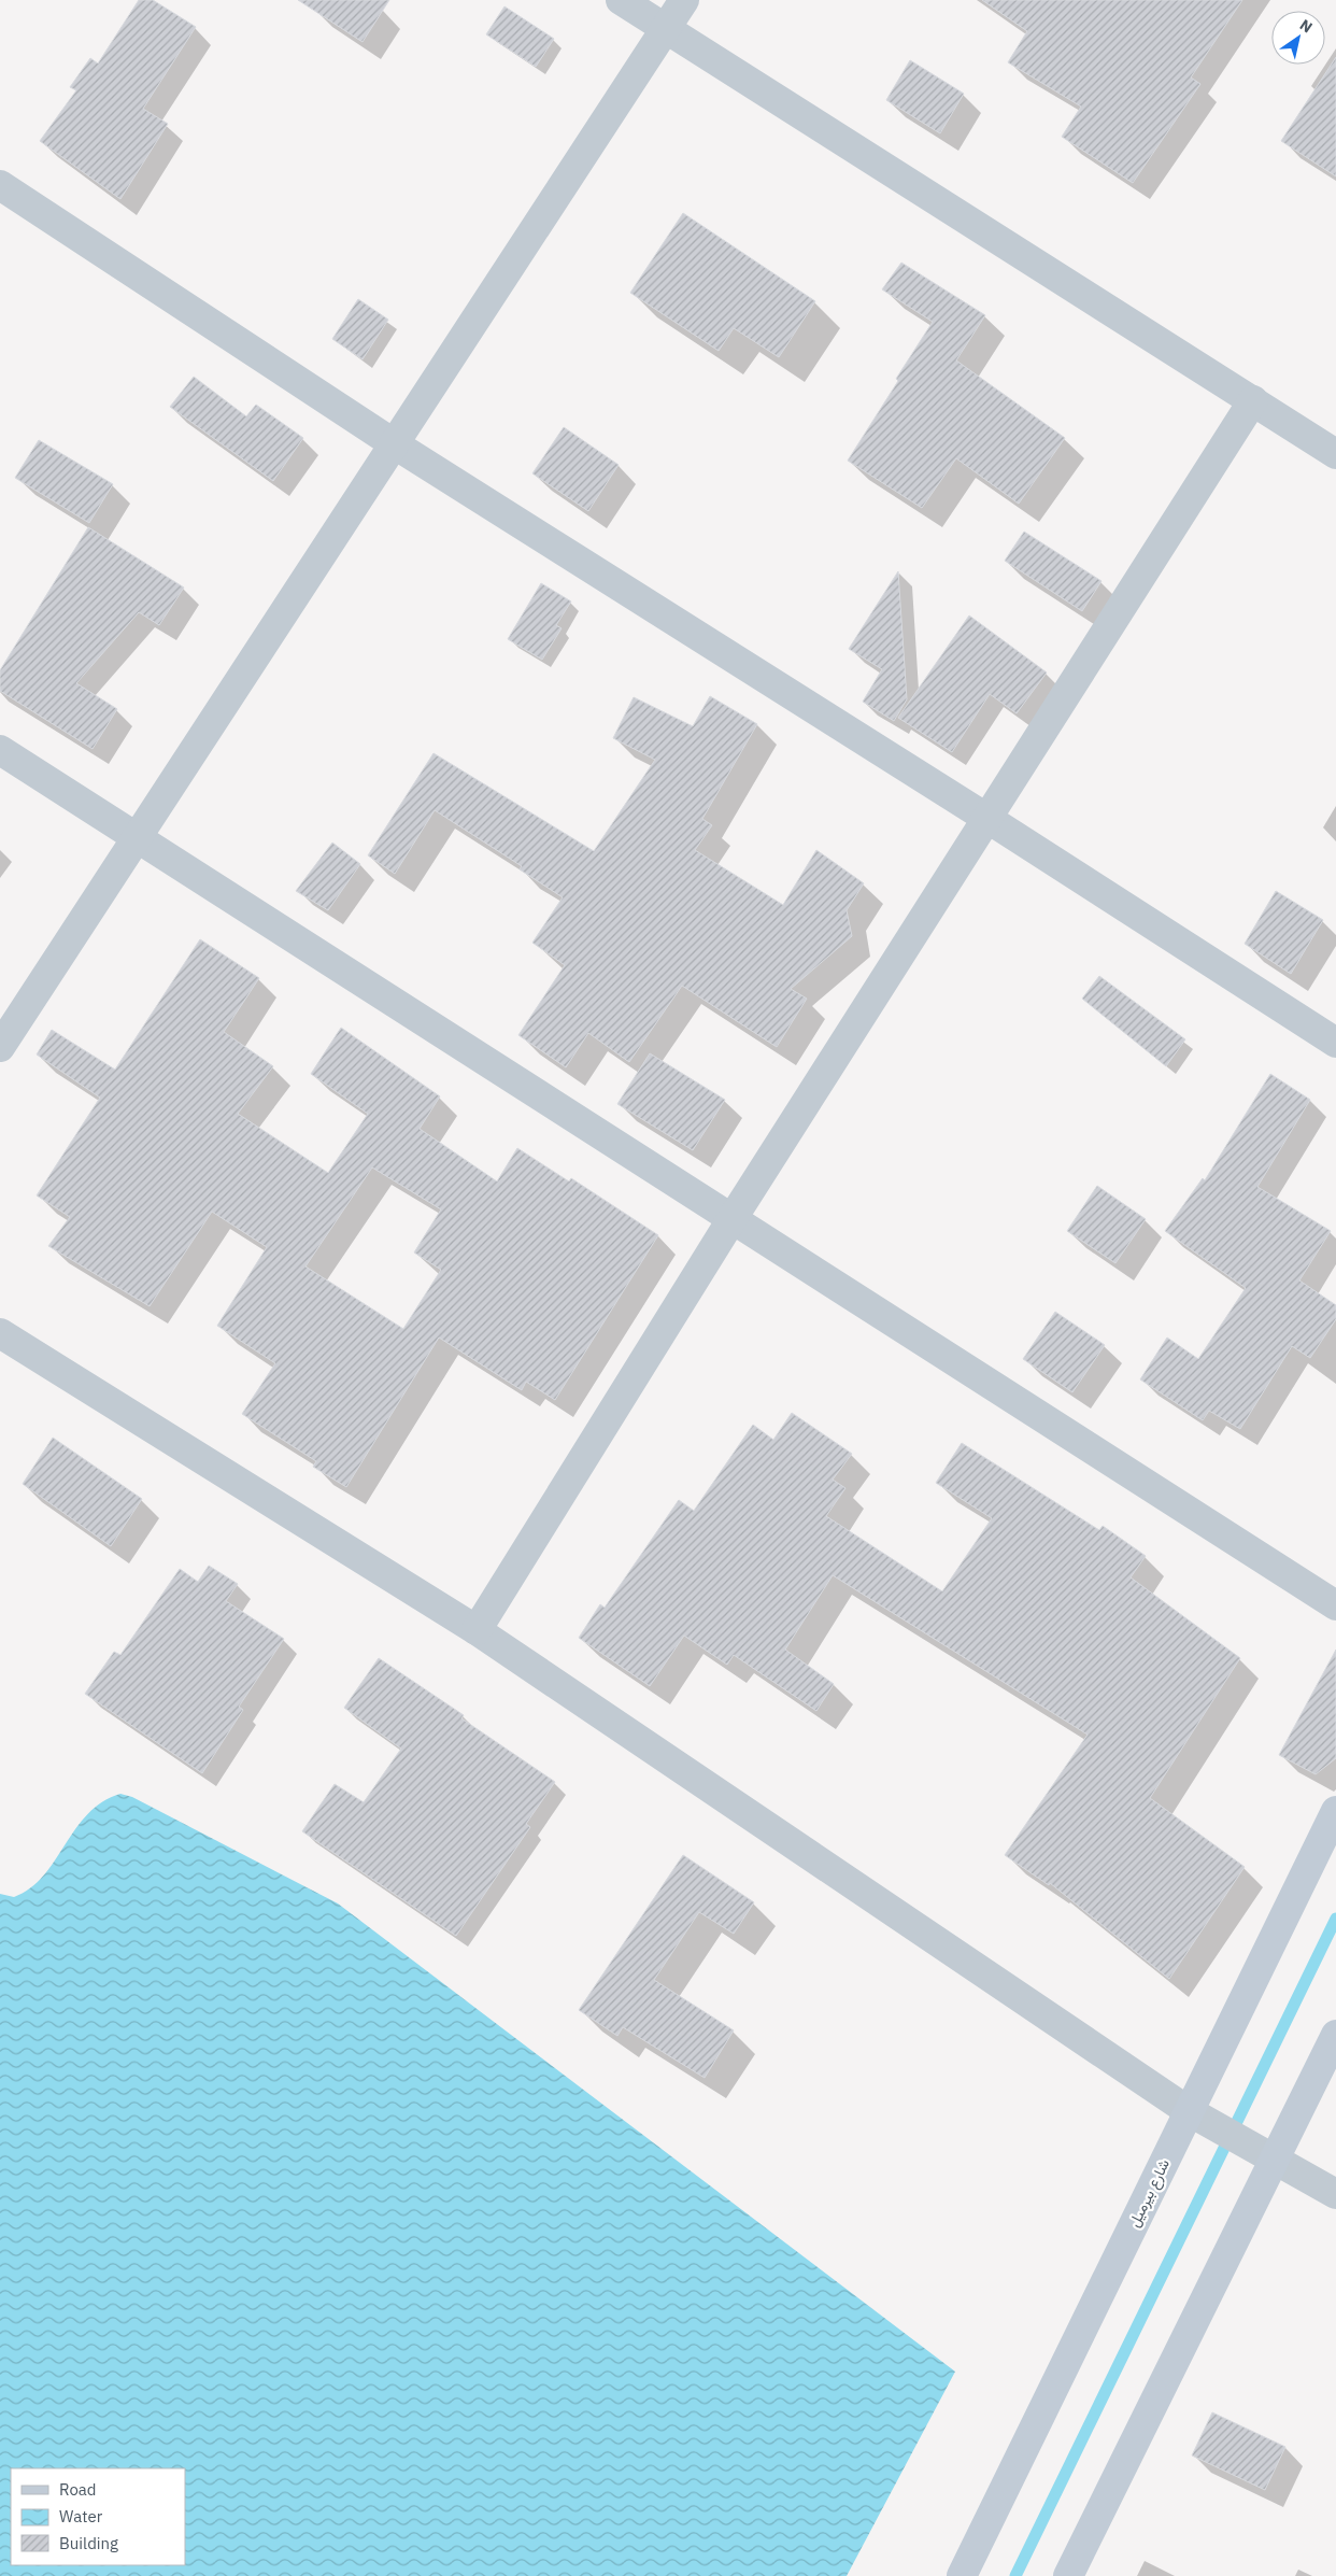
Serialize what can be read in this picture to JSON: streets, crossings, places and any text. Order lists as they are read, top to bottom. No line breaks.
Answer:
{"streets":{"street":["شارع بيرميل"]},"legend":["Road","Water","Building"],"north":"top right"}
